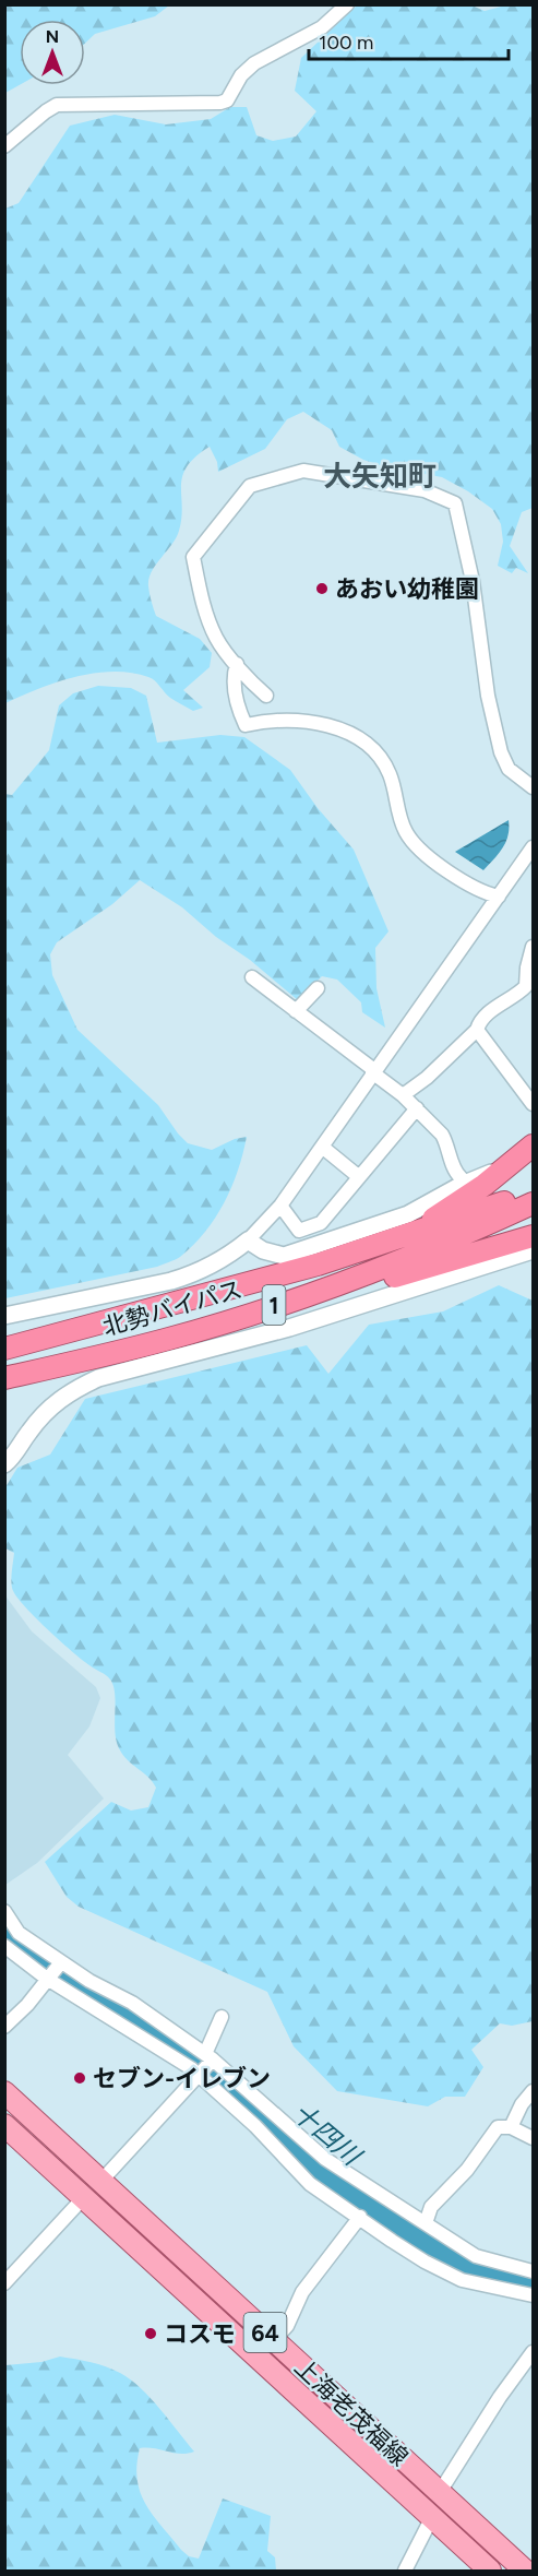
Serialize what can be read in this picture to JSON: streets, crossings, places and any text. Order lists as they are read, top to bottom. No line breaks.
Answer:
{"streets":{"highway":["1","北勢バイパス"],"main road":["64","上海老茂福線"]},"crossings":[["1","北勢バイパス"]],"districts":["大矢知町"],"water":["十四川"],"places":["あおい幼稚園","セブン-イレブン","コスモ"],"scale_bar":"100 m","north":"top"}
